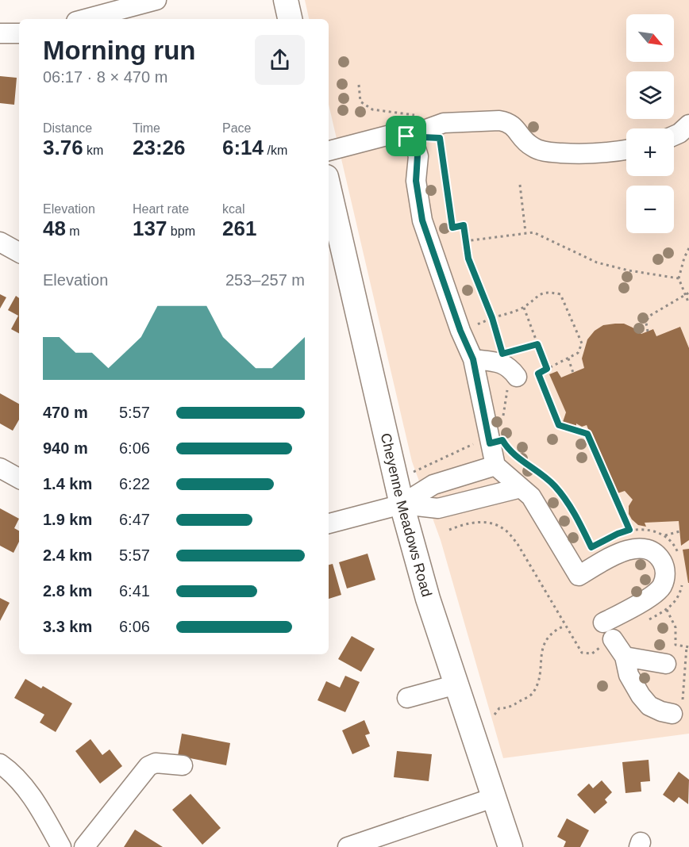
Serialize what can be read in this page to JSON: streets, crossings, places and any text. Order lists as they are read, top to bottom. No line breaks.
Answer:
{"streets":{"main road":["Cheyenne Meadows Road"]},"north":"bottom right","page":{"map_buttons":["+","−"],"heading":["Morning run","06:17 · 8 × 470 m"],"stats":[["Distance","3.76 km"],["Time","23:26"],["Pace","6:14 /km"],["Elevation","48 m"],["Heart rate","137 bpm"],["kcal","261"]],"chart":["Elevation","253–257 m"],"list":[{"name":"470 m","note":"5:57"},{"name":"940 m","note":"6:06"},{"name":"1.4 km","note":"6:22"},{"name":"1.9 km","note":"6:47"},{"name":"2.4 km","note":"5:57"},{"name":"2.8 km","note":"6:41"},{"name":"3.3 km","note":"6:06"}]}}
